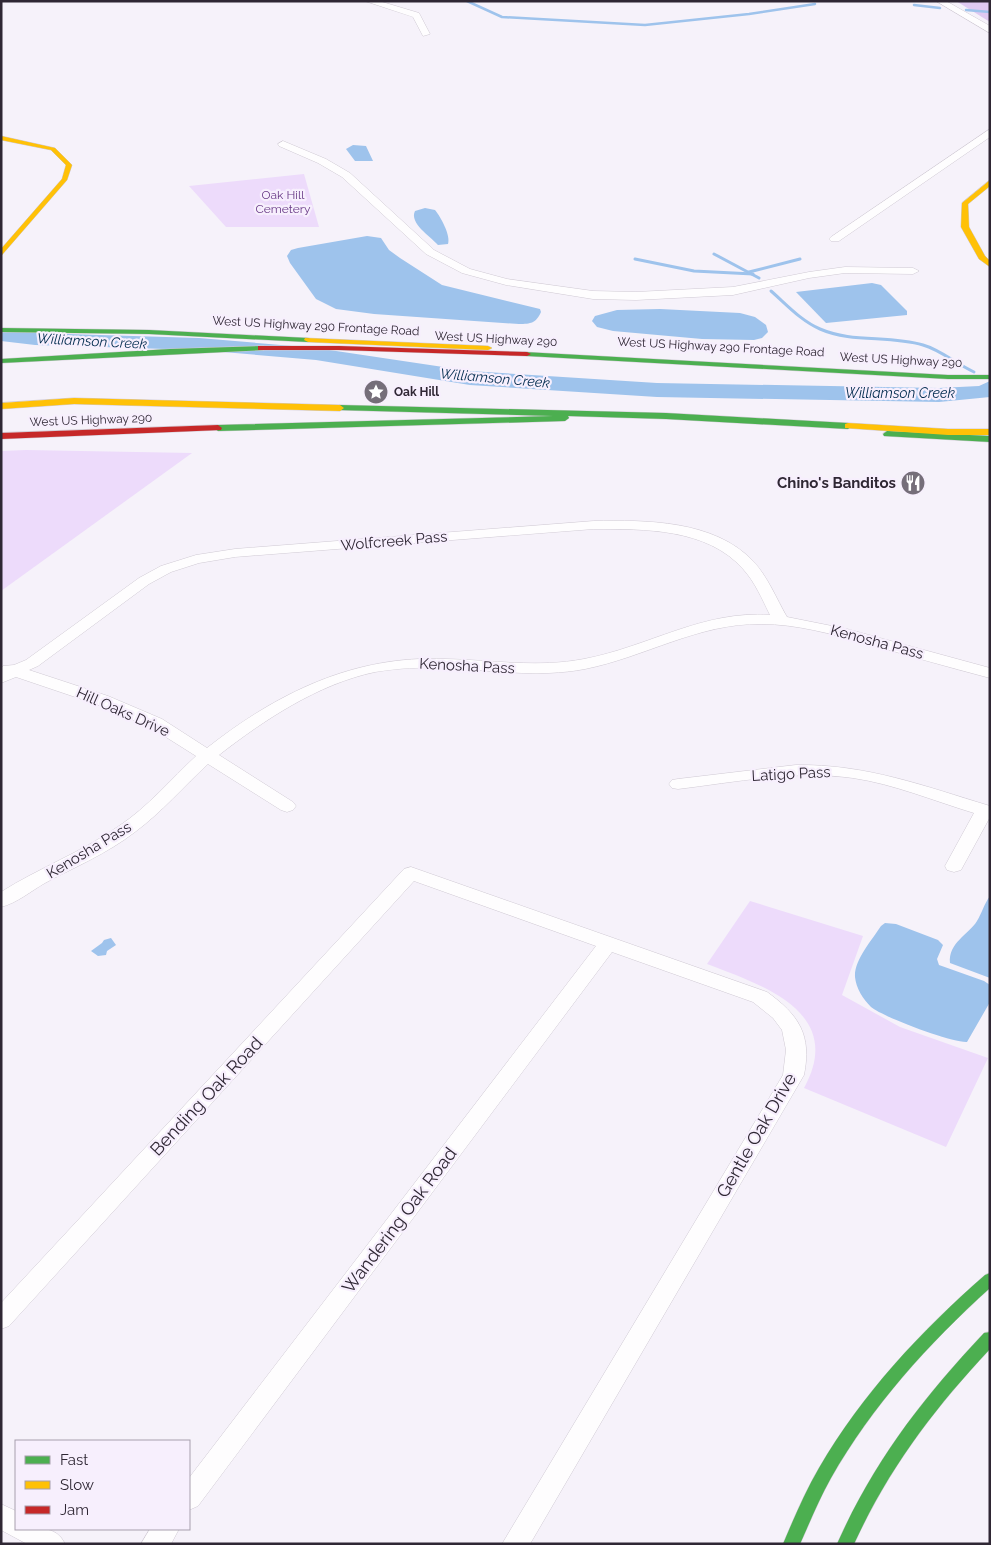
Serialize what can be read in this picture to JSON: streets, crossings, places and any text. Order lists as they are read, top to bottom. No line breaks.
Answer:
{"streets":{"main road":["West US Highway 290 Frontage Road","West US Highway 290"],"street":["Wolfcreek Pass","Kenosha Pass","Hill Oaks Drive","Latigo Pass","Bending Oak Road","Gentle Oak Drive","Wandering Oak Road"]},"crossings":[["West US Highway 290 Frontage Road","West US Highway 290"],["Wolfcreek Pass","Kenosha Pass"],["Wolfcreek Pass","Hill Oaks Drive"],["Kenosha Pass","Hill Oaks Drive"],["Bending Oak Road","Gentle Oak Drive"],["Gentle Oak Drive","Wandering Oak Road"]],"water":["Williamson Creek"],"parks":["Oak Hill Cemetery"],"places":{"place":["Oak Hill"],"restaurant":["Chino's Banditos"]},"legend":["Fast","Slow","Jam"]}
